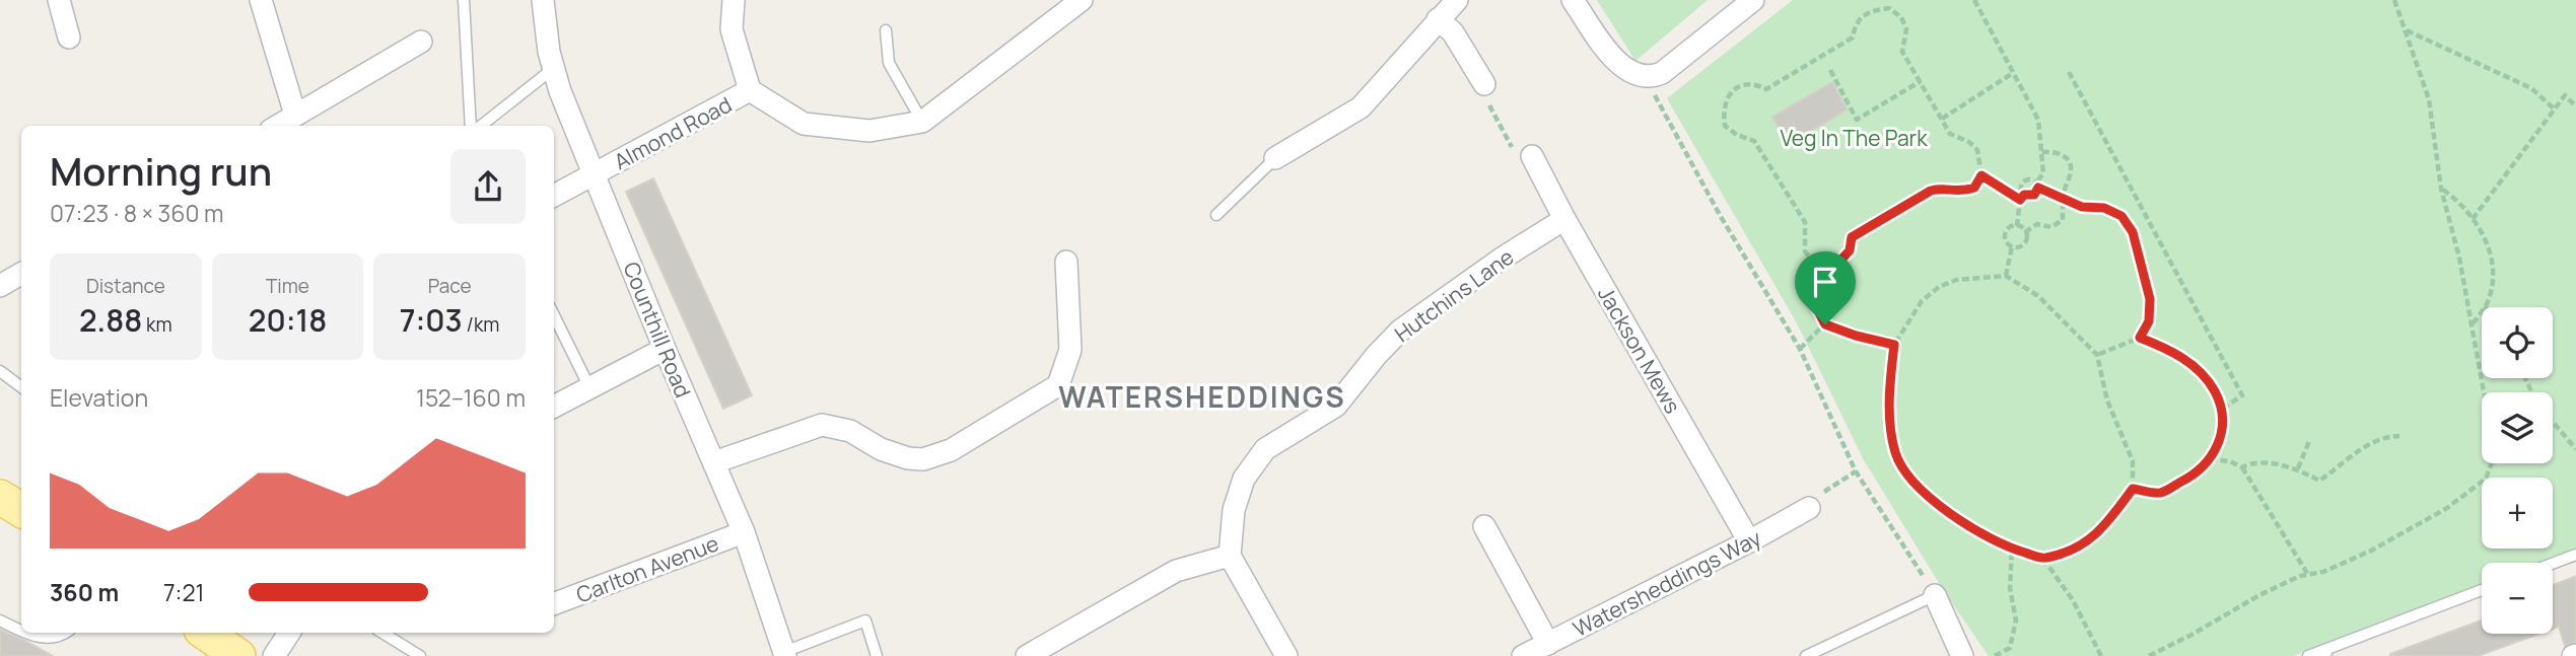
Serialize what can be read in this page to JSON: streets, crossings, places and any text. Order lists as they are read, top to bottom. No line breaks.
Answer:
{"streets":{"street":["Almond Road","Hutchins Lane","Counthill Road","Jackson Mews","Carlton Avenue","Watersheddings Way"]},"crossings":[["Almond Road","Counthill Road"],["Hutchins Lane","Jackson Mews"],["Counthill Road","Carlton Avenue"],["Jackson Mews","Watersheddings Way"]],"districts":["WATERSHEDDINGS"],"parks":["Veg In The Park"],"page":{"heading":["Morning run","07:23 · 8 × 360 m"],"stats":[["Distance","2.88 km"],["Time","20:18"],["Pace","7:03 /km"]],"map_buttons":["+","−"],"chart":["Elevation","152–160 m"],"list":[{"name":"360 m","note":"7:21"}]}}
